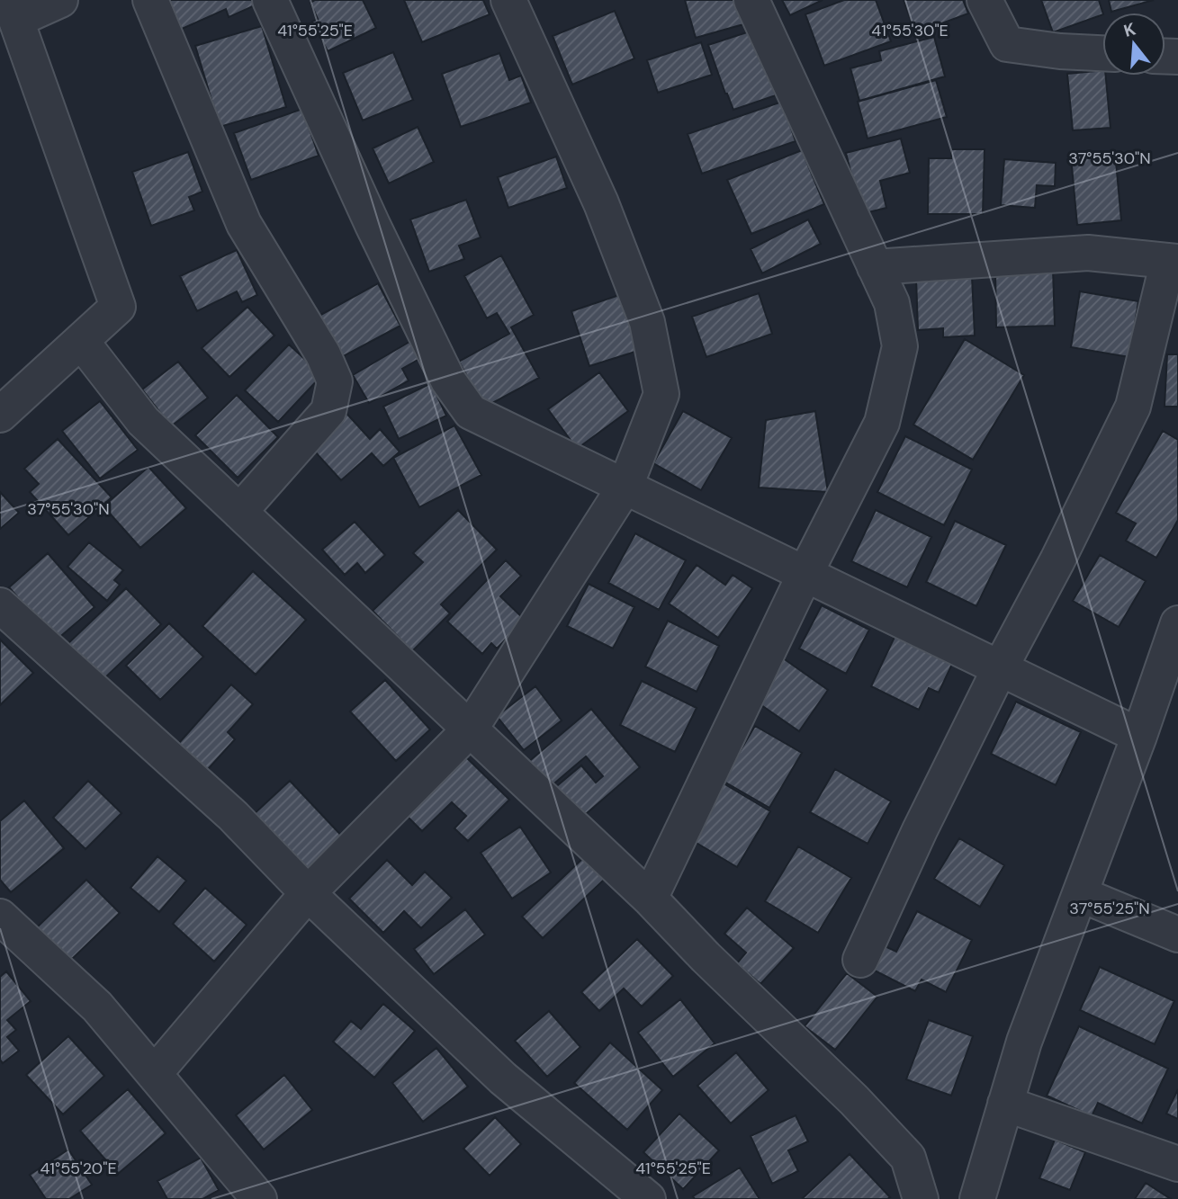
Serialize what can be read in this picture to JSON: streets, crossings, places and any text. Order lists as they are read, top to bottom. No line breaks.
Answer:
{"north":"top","coordinates":["41°55'30\"E","41°55'25\"E","37°55'30\"N","37°55'25\"N","41°55'20\"E"]}
